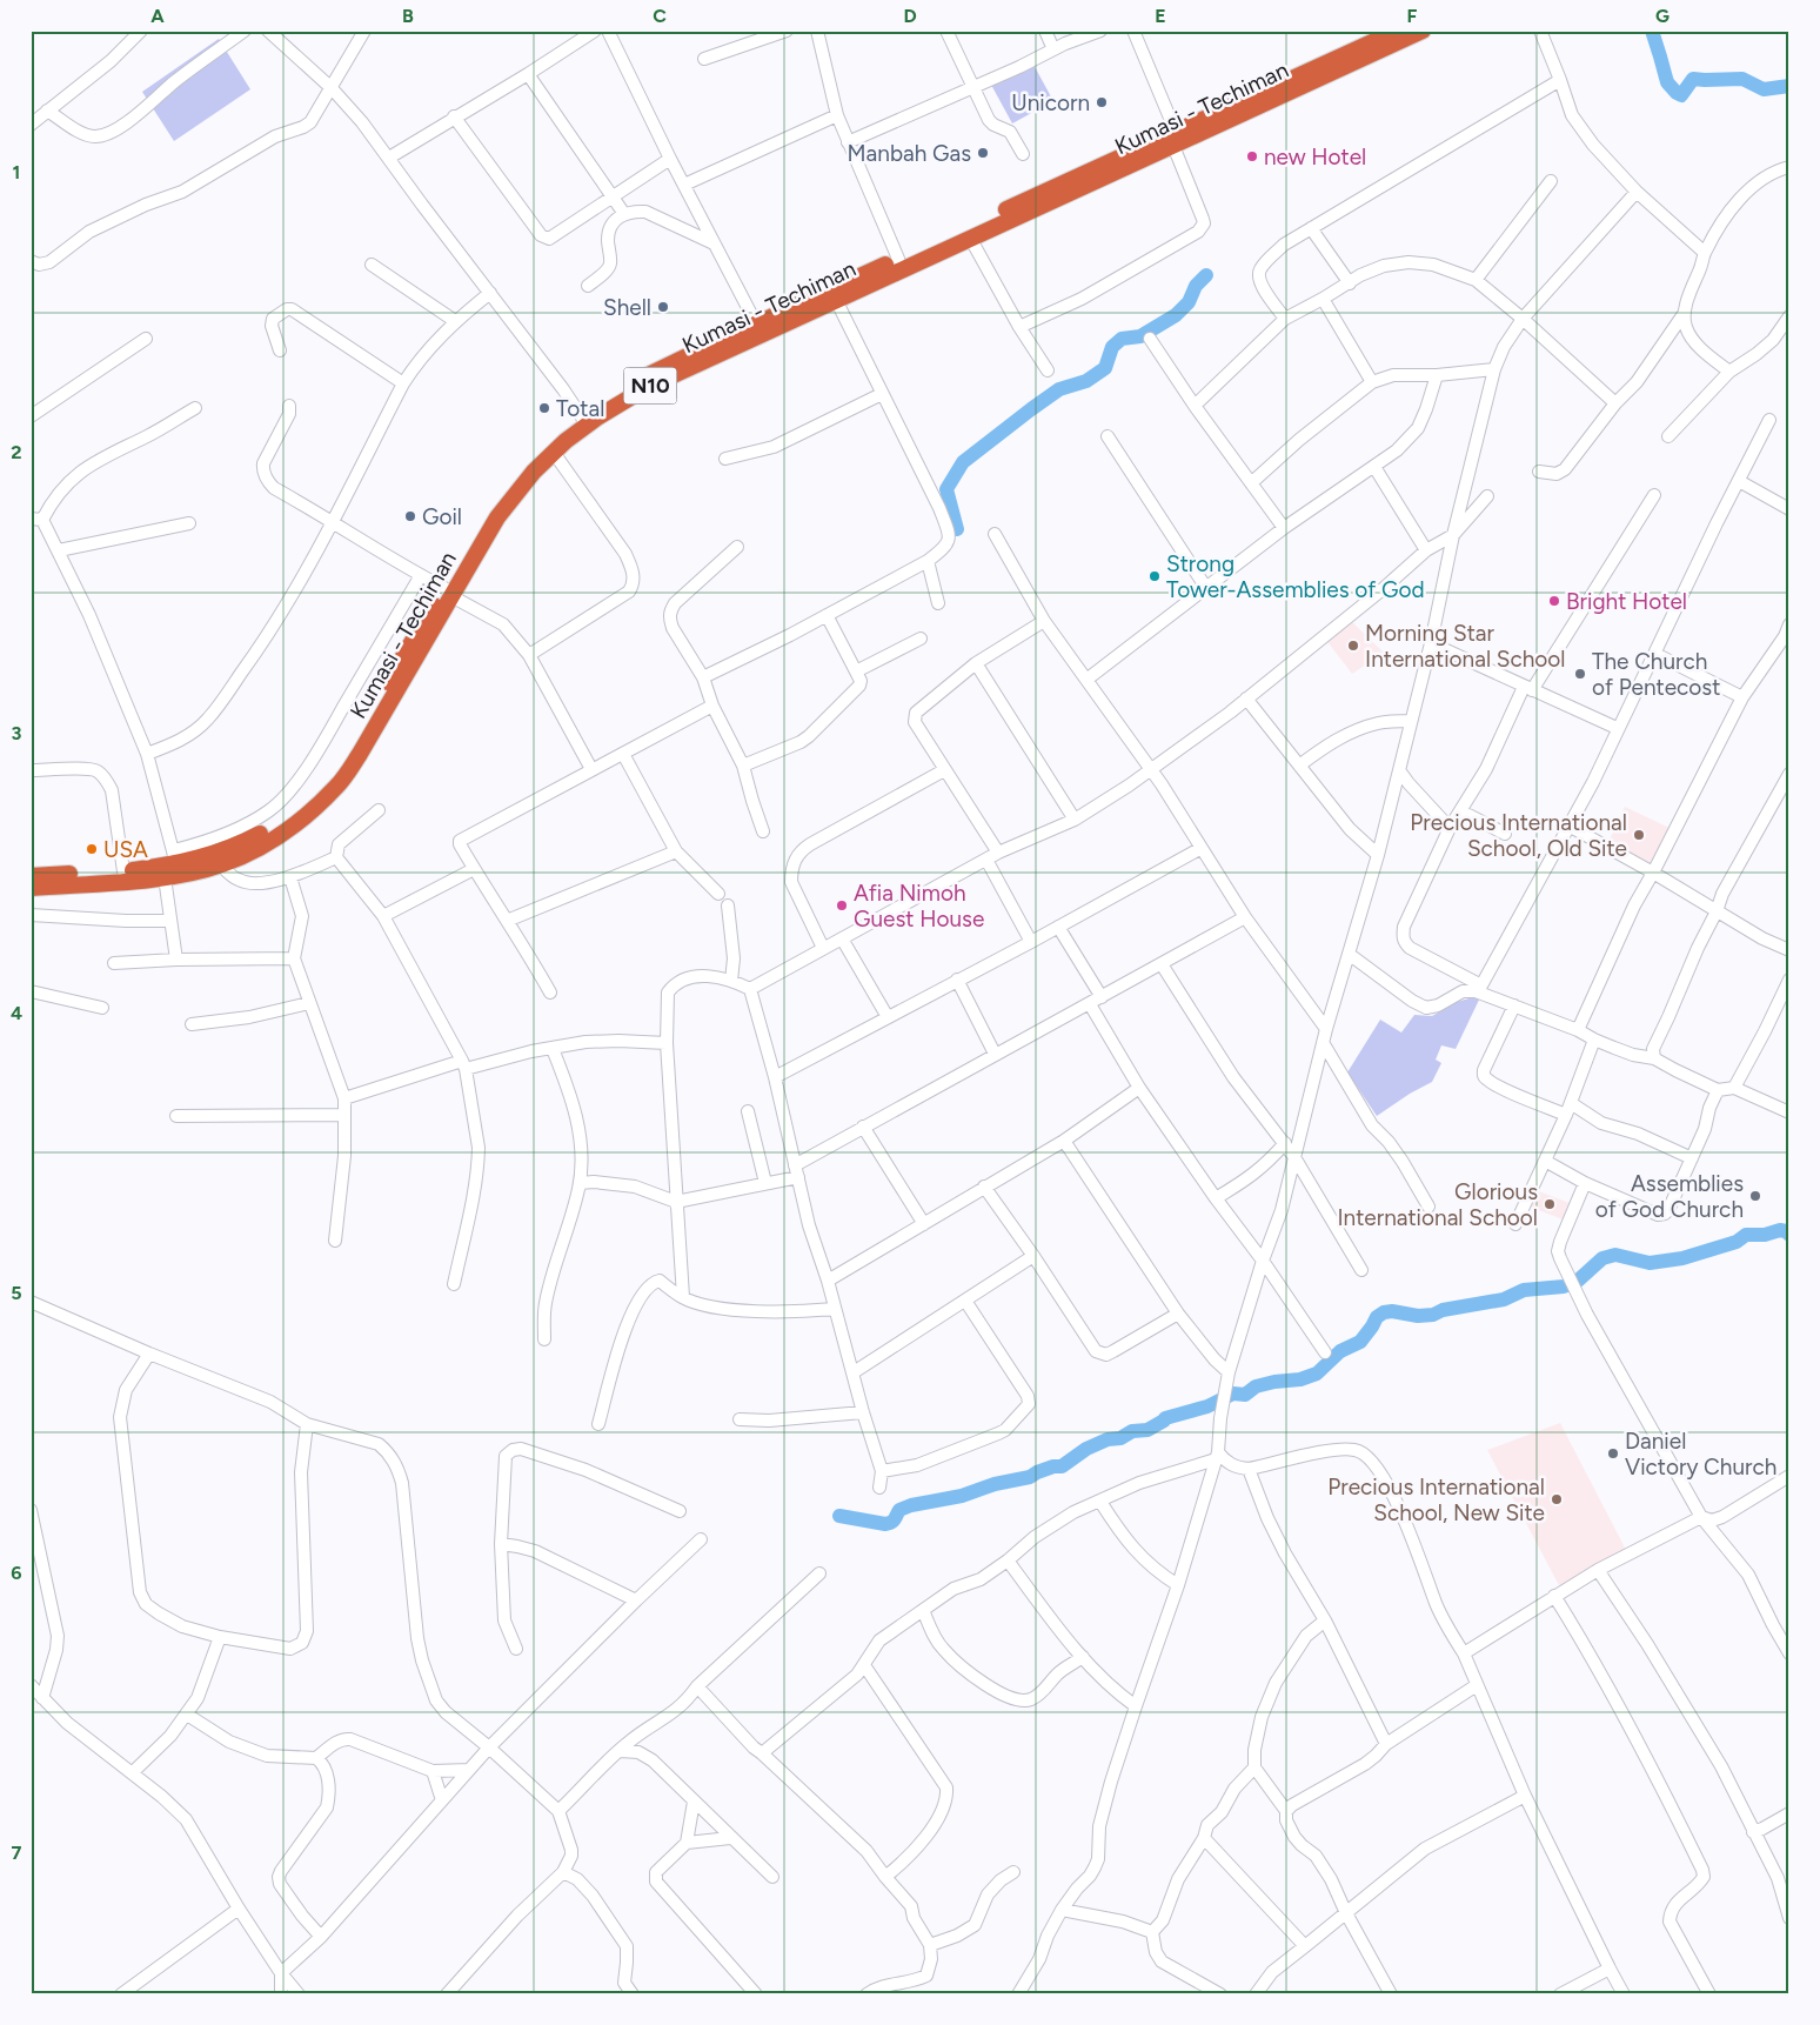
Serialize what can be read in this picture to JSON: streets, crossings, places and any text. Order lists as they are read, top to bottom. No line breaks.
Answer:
{"streets":{"highway":["Kumasi - Techiman","N10"]},"crossings":[["Kumasi - Techiman","N10"]],"places":["Unicorn","Manbah Gas","new Hotel","Shell","Total","Goil","Strong Tower-Assemblies of God","Bright Hotel","Morning Star International School","The Church of Pentecost","Precious International School, Old Site","USA","Afia Nimoh Guest House","Assemblies of God Church","Glorious International School","Daniel Victory Church","Precious International School, New Site"],"grid":{"columns":["A","B","C","D","E","F","G"],"rows":["1","2","3","4","5","6","7"]}}
